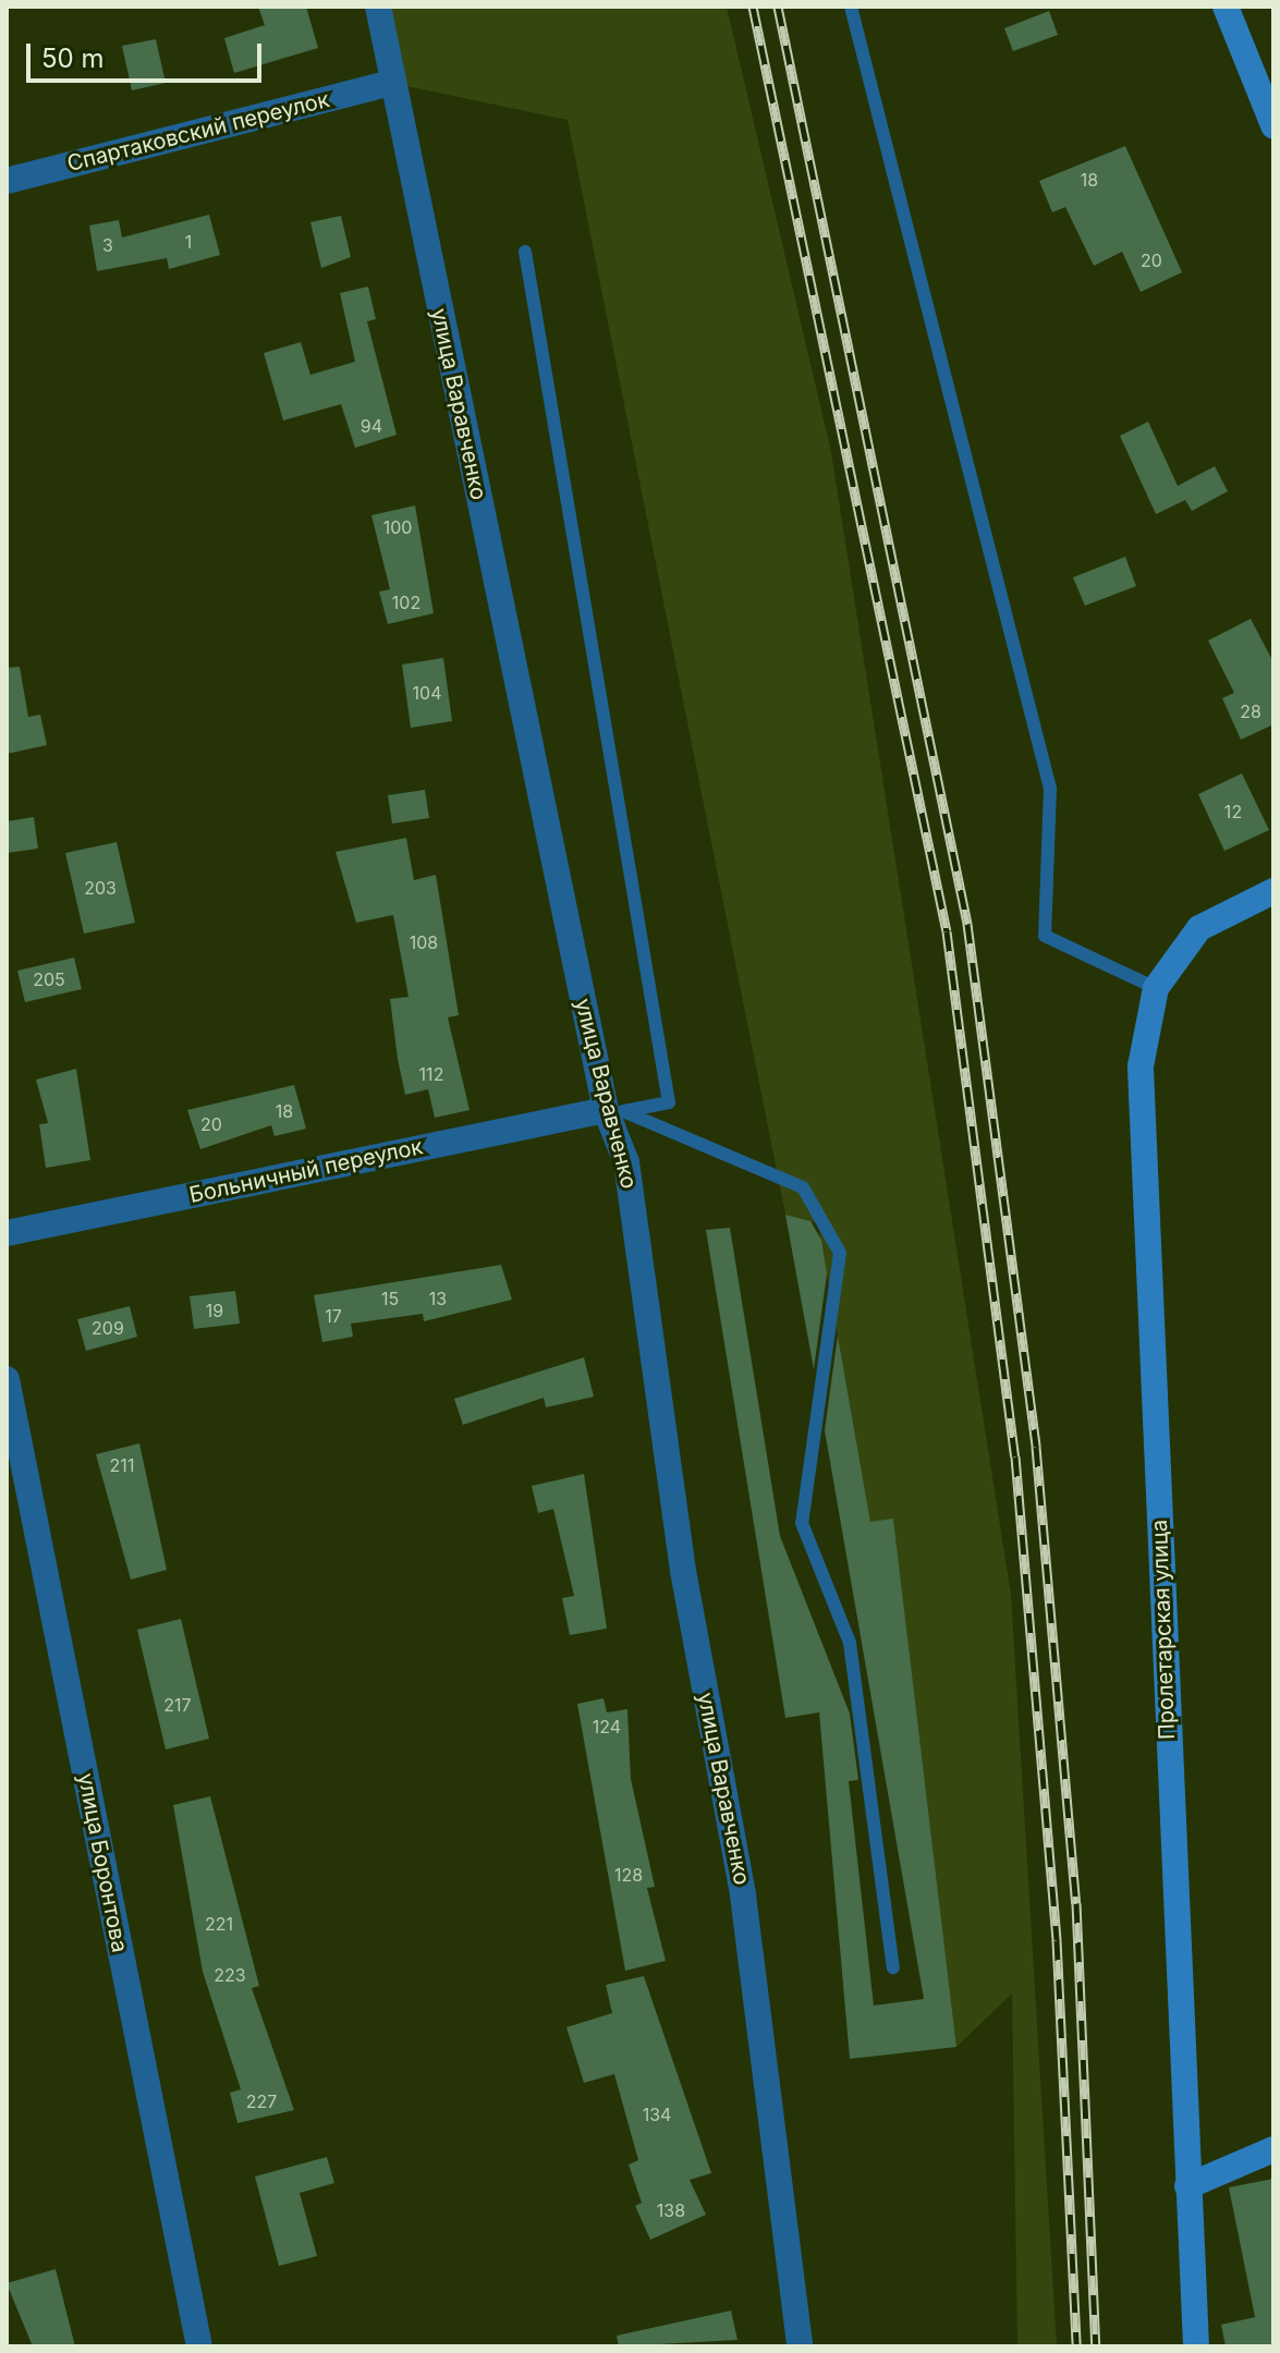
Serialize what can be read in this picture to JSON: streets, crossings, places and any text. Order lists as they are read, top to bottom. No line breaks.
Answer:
{"streets":{"street":["Спартаковский переулок","улица Варавченко","Больничный переулок","Пролетарская улица","улица Боронтова"]},"crossings":[["Спартаковский переулок","улица Варавченко"],["улица Варавченко","Больничный переулок"]],"house_numbers":["18","1","3","20","94","100","102","104","28","12","203","108","205","112","18","20","15","13","19","17","209","211","217","124","128","221","223","227","134","138"],"scale_bar":"50 m"}
